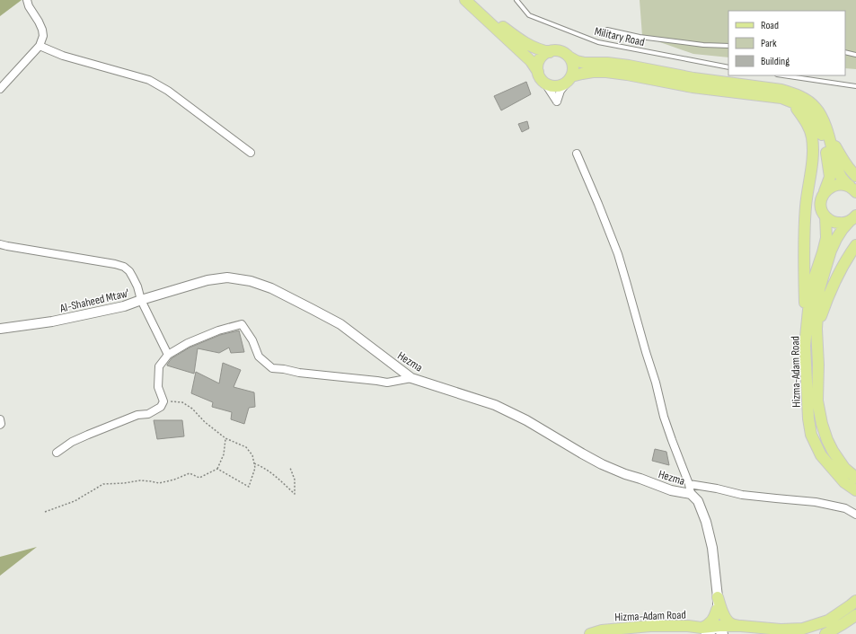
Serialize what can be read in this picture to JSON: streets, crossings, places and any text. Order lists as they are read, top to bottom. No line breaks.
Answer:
{"streets":{"main road":["Hizma-Adam Road"],"street":["Al-Shaheed Mtaw'","Hezma"],"lane":["Military Road"]},"crossings":[["Al-Shaheed Mtaw'","Hezma"]],"legend":["Road","Park","Building"]}
